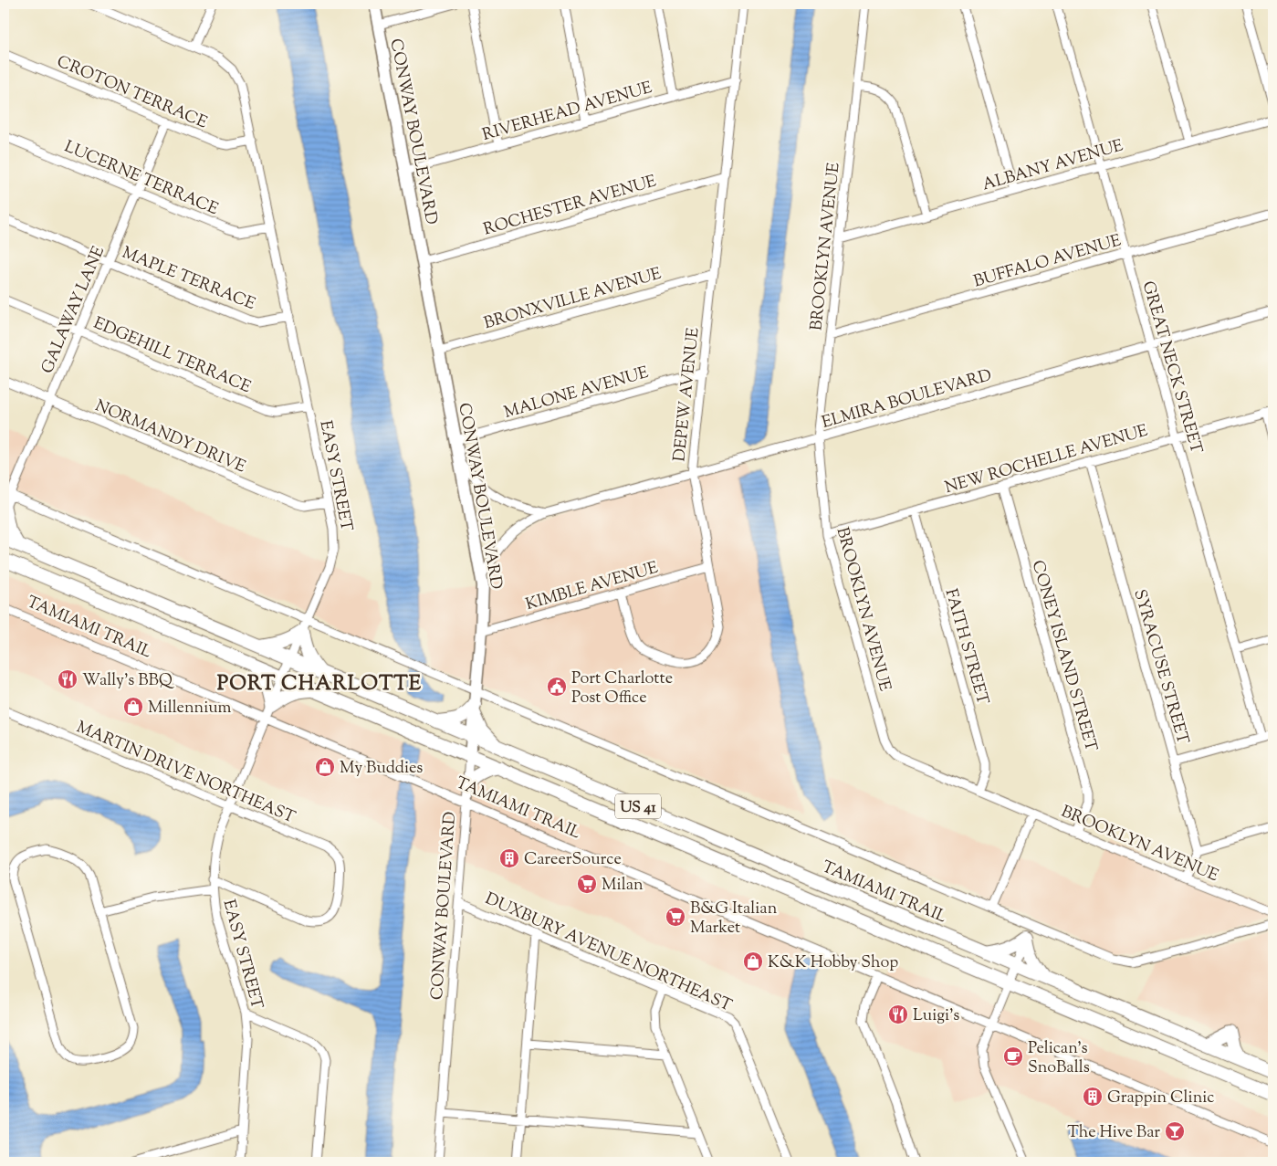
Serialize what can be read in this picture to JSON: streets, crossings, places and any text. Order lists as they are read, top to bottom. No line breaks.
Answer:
{"streets":{"main road":["TAMIAMI TRAIL","US 41"],"street":["CROTON TERRACE","RIVERHEAD AVENUE","CONWAY BOULEVARD","ALBANY AVENUE","LUCERNE TERRACE","ROCHESTER AVENUE","BROOKLYN AVENUE","BUFFALO AVENUE","MAPLE TERRACE","BRONXVILLE AVENUE","GALAWAY LANE","EDGEHILL TERRACE","GREAT NECK STREET","MALONE AVENUE","DEPEW AVENUE","ELMIRA BOULEVARD","NORMANDY DRIVE","NEW ROCHELLE AVENUE","EASY STREET","KIMBLE AVENUE","FAITH STREET","CONEY ISLAND STREET","SYRACUSE STREET","MARTIN DRIVE NORTHEAST","DUXBURY AVENUE NORTHEAST"]},"crossings":[["CROTON TERRACE","GALAWAY LANE"],["CROTON TERRACE","EASY STREET"],["RIVERHEAD AVENUE","CONWAY BOULEVARD"],["RIVERHEAD AVENUE","DEPEW AVENUE"],["CONWAY BOULEVARD","ROCHESTER AVENUE"],["CONWAY BOULEVARD","BRONXVILLE AVENUE"],["CONWAY BOULEVARD","MALONE AVENUE"],["CONWAY BOULEVARD","ELMIRA BOULEVARD"],["CONWAY BOULEVARD","KIMBLE AVENUE"],["CONWAY BOULEVARD","TAMIAMI TRAIL"],["CONWAY BOULEVARD","DUXBURY AVENUE NORTHEAST"],["ALBANY AVENUE","BROOKLYN AVENUE"],["ALBANY AVENUE","GREAT NECK STREET"],["LUCERNE TERRACE","GALAWAY LANE"],["LUCERNE TERRACE","EASY STREET"],["ROCHESTER AVENUE","DEPEW AVENUE"],["BROOKLYN AVENUE","BUFFALO AVENUE"],["BROOKLYN AVENUE","ELMIRA BOULEVARD"],["BROOKLYN AVENUE","NEW ROCHELLE AVENUE"],["BROOKLYN AVENUE","FAITH STREET"],["BROOKLYN AVENUE","CONEY ISLAND STREET"],["BUFFALO AVENUE","GREAT NECK STREET"],["MAPLE TERRACE","GALAWAY LANE"],["MAPLE TERRACE","EASY STREET"],["BRONXVILLE AVENUE","DEPEW AVENUE"],["GALAWAY LANE","EDGEHILL TERRACE"],["GALAWAY LANE","NORMANDY DRIVE"],["GALAWAY LANE","TAMIAMI TRAIL"],["EDGEHILL TERRACE","EASY STREET"],["GREAT NECK STREET","ELMIRA BOULEVARD"],["GREAT NECK STREET","NEW ROCHELLE AVENUE"],["MALONE AVENUE","DEPEW AVENUE"],["DEPEW AVENUE","ELMIRA BOULEVARD"],["DEPEW AVENUE","KIMBLE AVENUE"],["NORMANDY DRIVE","EASY STREET"],["NEW ROCHELLE AVENUE","FAITH STREET"],["NEW ROCHELLE AVENUE","CONEY ISLAND STREET"],["NEW ROCHELLE AVENUE","SYRACUSE STREET"],["EASY STREET","TAMIAMI TRAIL"],["EASY STREET","MARTIN DRIVE NORTHEAST"]],"districts":["PORT CHARLOTTE"],"places":{"restaurant":["Wally's BBQ","Luigi's"],"public building":["Port Charlotte Post Office"],"shop":["Millennium","My Buddies","K&K Hobby Shop"],"building":["CareerSource","Grappin Clinic"],"supermarket":["Milan","B&G Italian Market"],"cafe":["Pelican's SnoBalls"],"bar":["The Hive Bar"]}}
